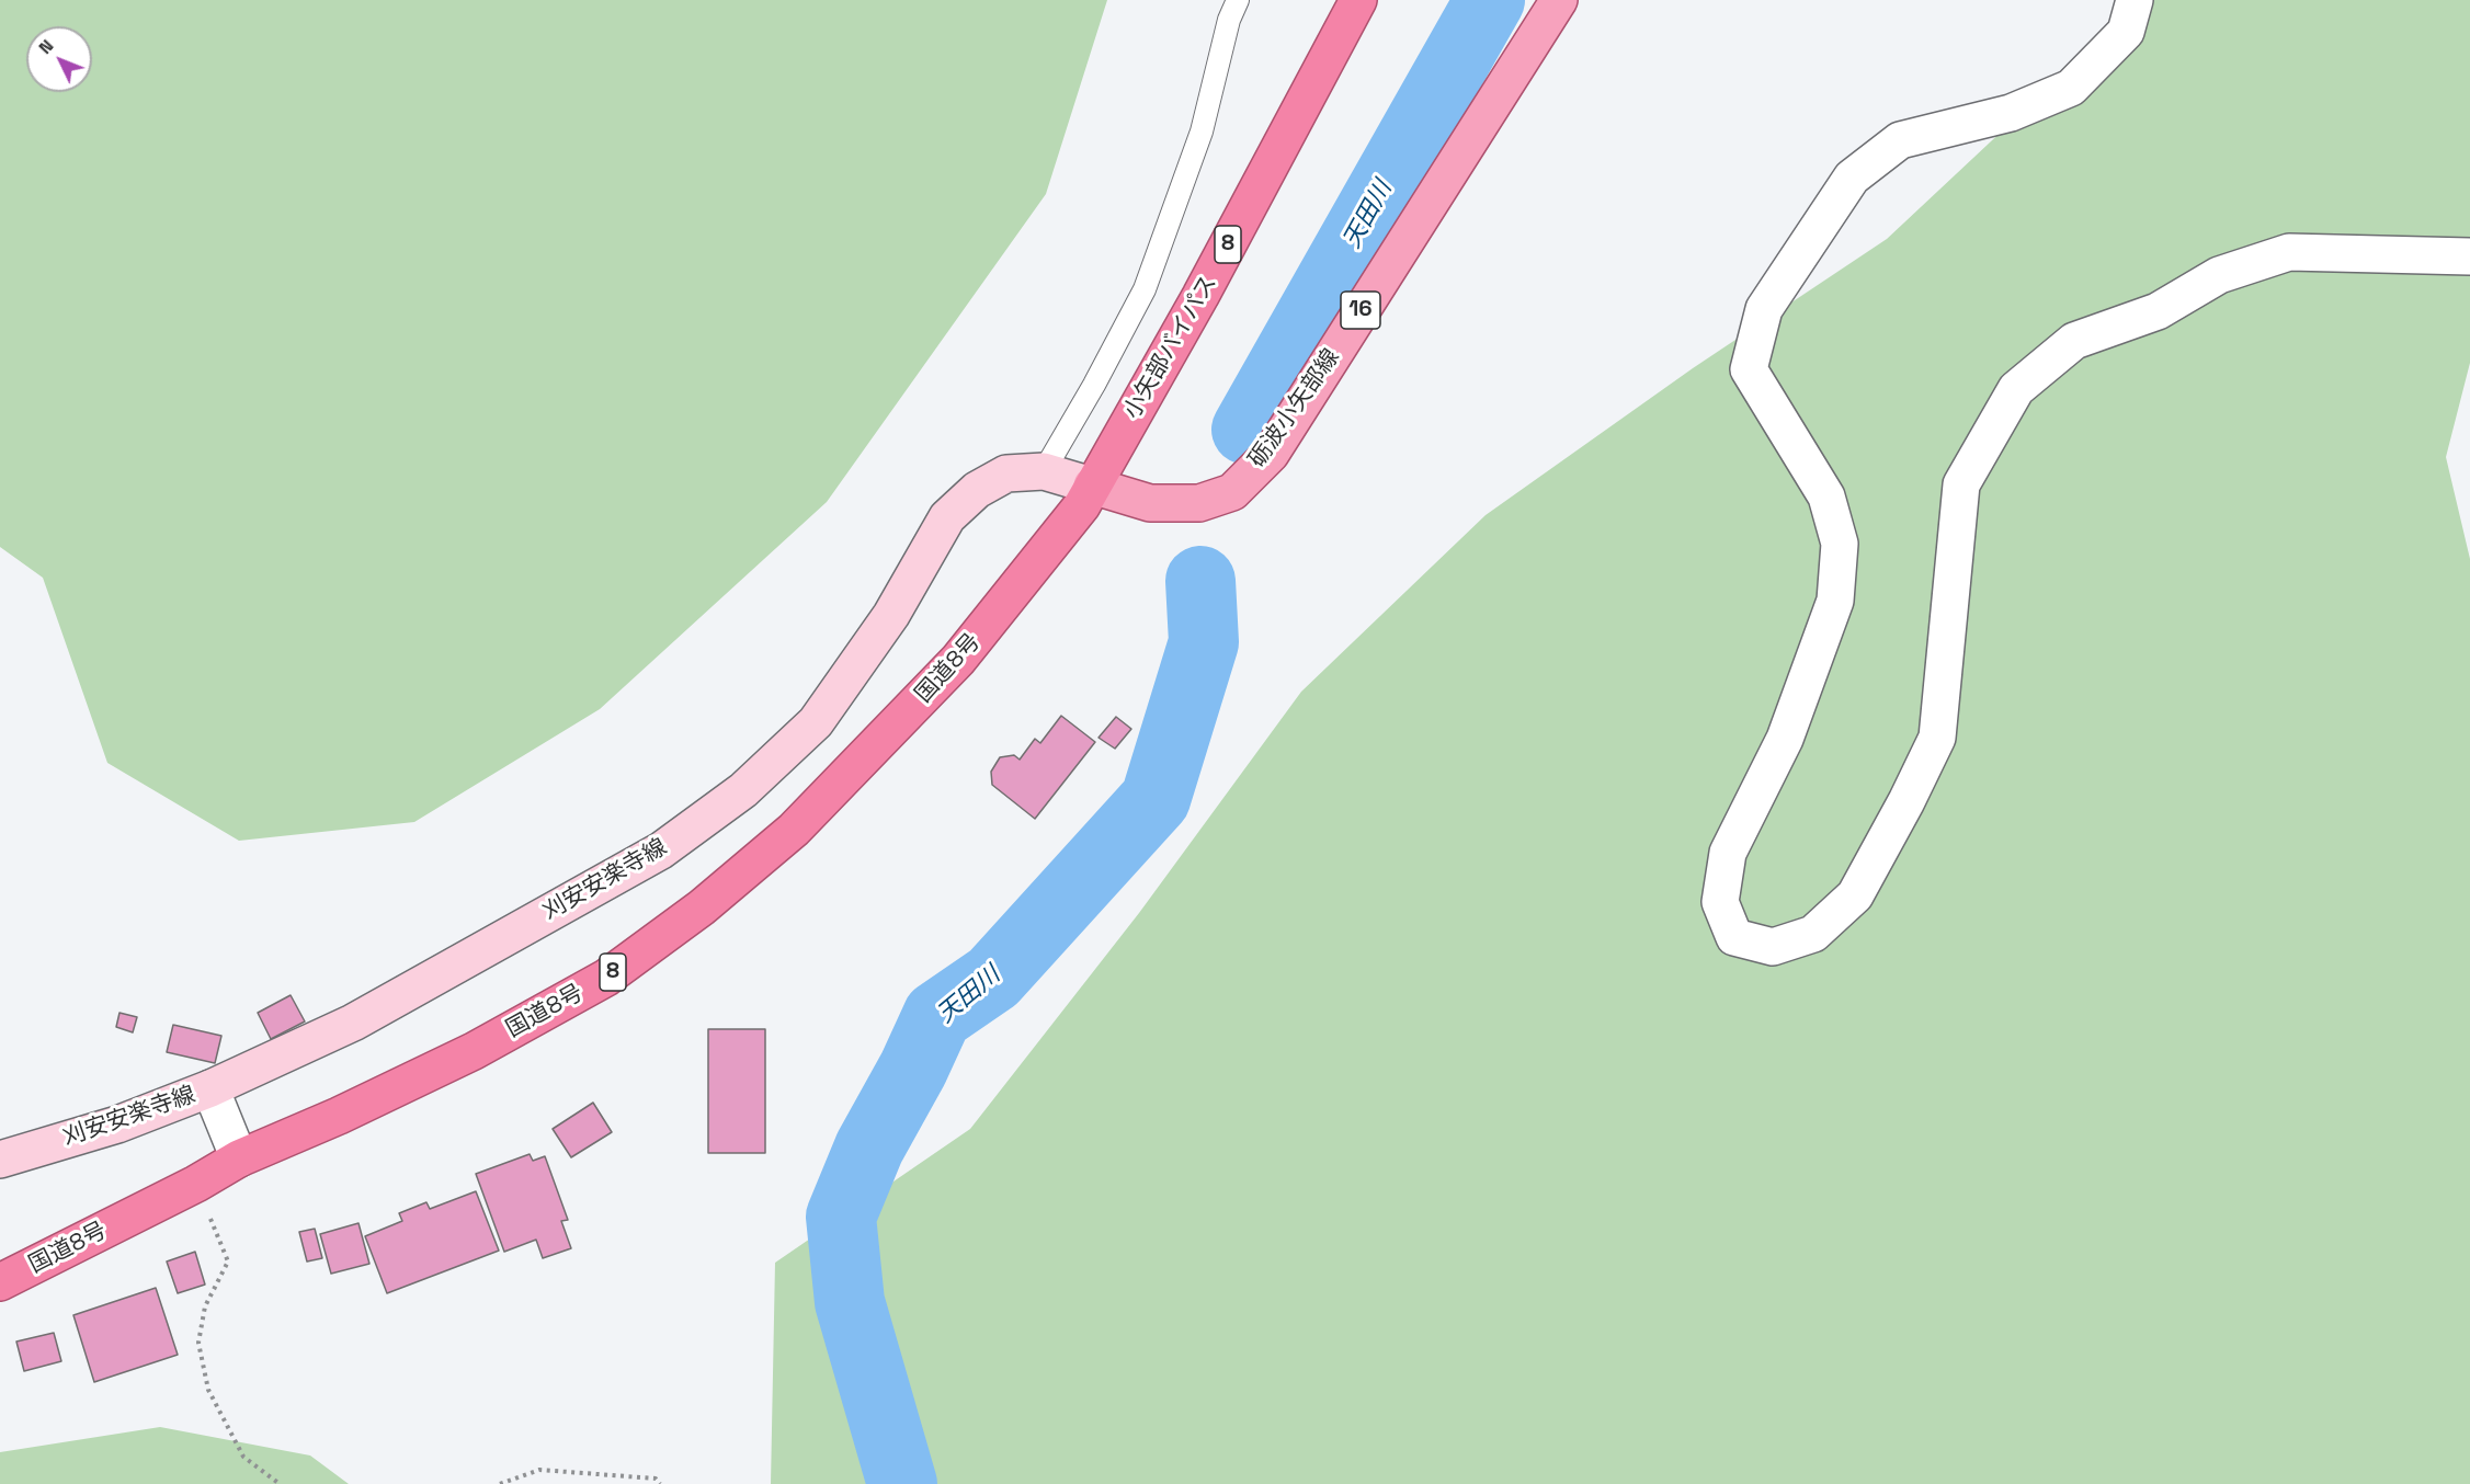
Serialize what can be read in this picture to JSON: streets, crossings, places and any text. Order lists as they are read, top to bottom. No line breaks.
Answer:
{"streets":{"highway":["8","小矢部バイパス","国道8号"],"main road":["16","砺波小矢部線","刈安安楽寺線"]},"crossings":[["小矢部バイパス","砺波小矢部線"],["小矢部バイパス","国道8号"],["小矢部バイパス","刈安安楽寺線"],["砺波小矢部線","国道8号"],["砺波小矢部線","刈安安楽寺線"],["国道8号","刈安安楽寺線"]],"water":["天田川"],"north":"top left"}
